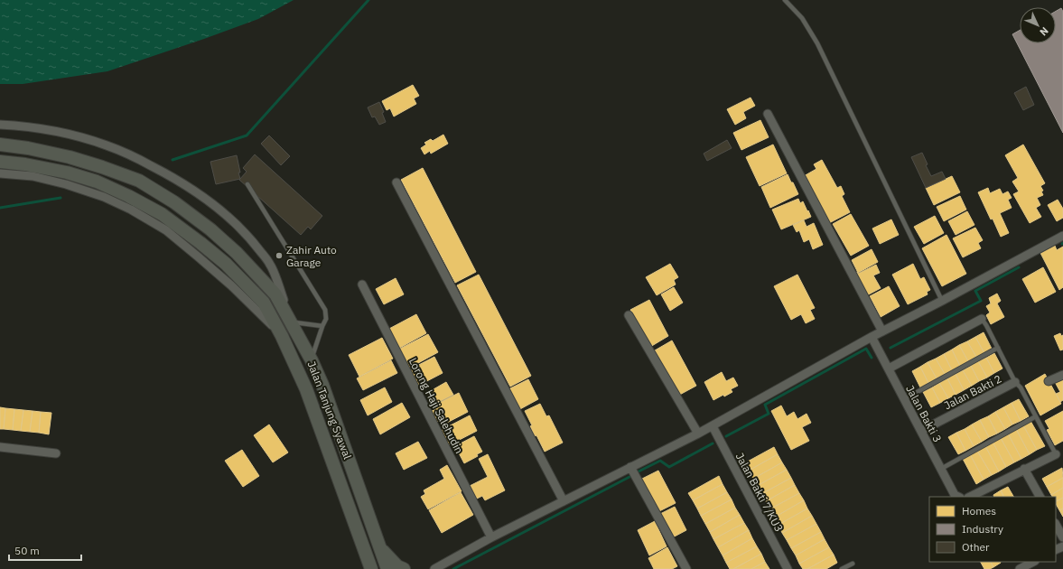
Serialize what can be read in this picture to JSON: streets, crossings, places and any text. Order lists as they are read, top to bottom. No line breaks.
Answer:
{"streets":{"main road":["Jalan Tanjung Syawal"],"street":["Jalan Bakti 2","Lorong Haji Salehudin","Jalan Bakti 3","Jalan Bakti 7/KU3"]},"crossings":[["Jalan Bakti 2","Jalan Bakti 3"]],"places":["Zahir Auto Garage"],"legend":["Homes","Industry","Other"],"scale_bar":"50 m","north":"bottom right"}
